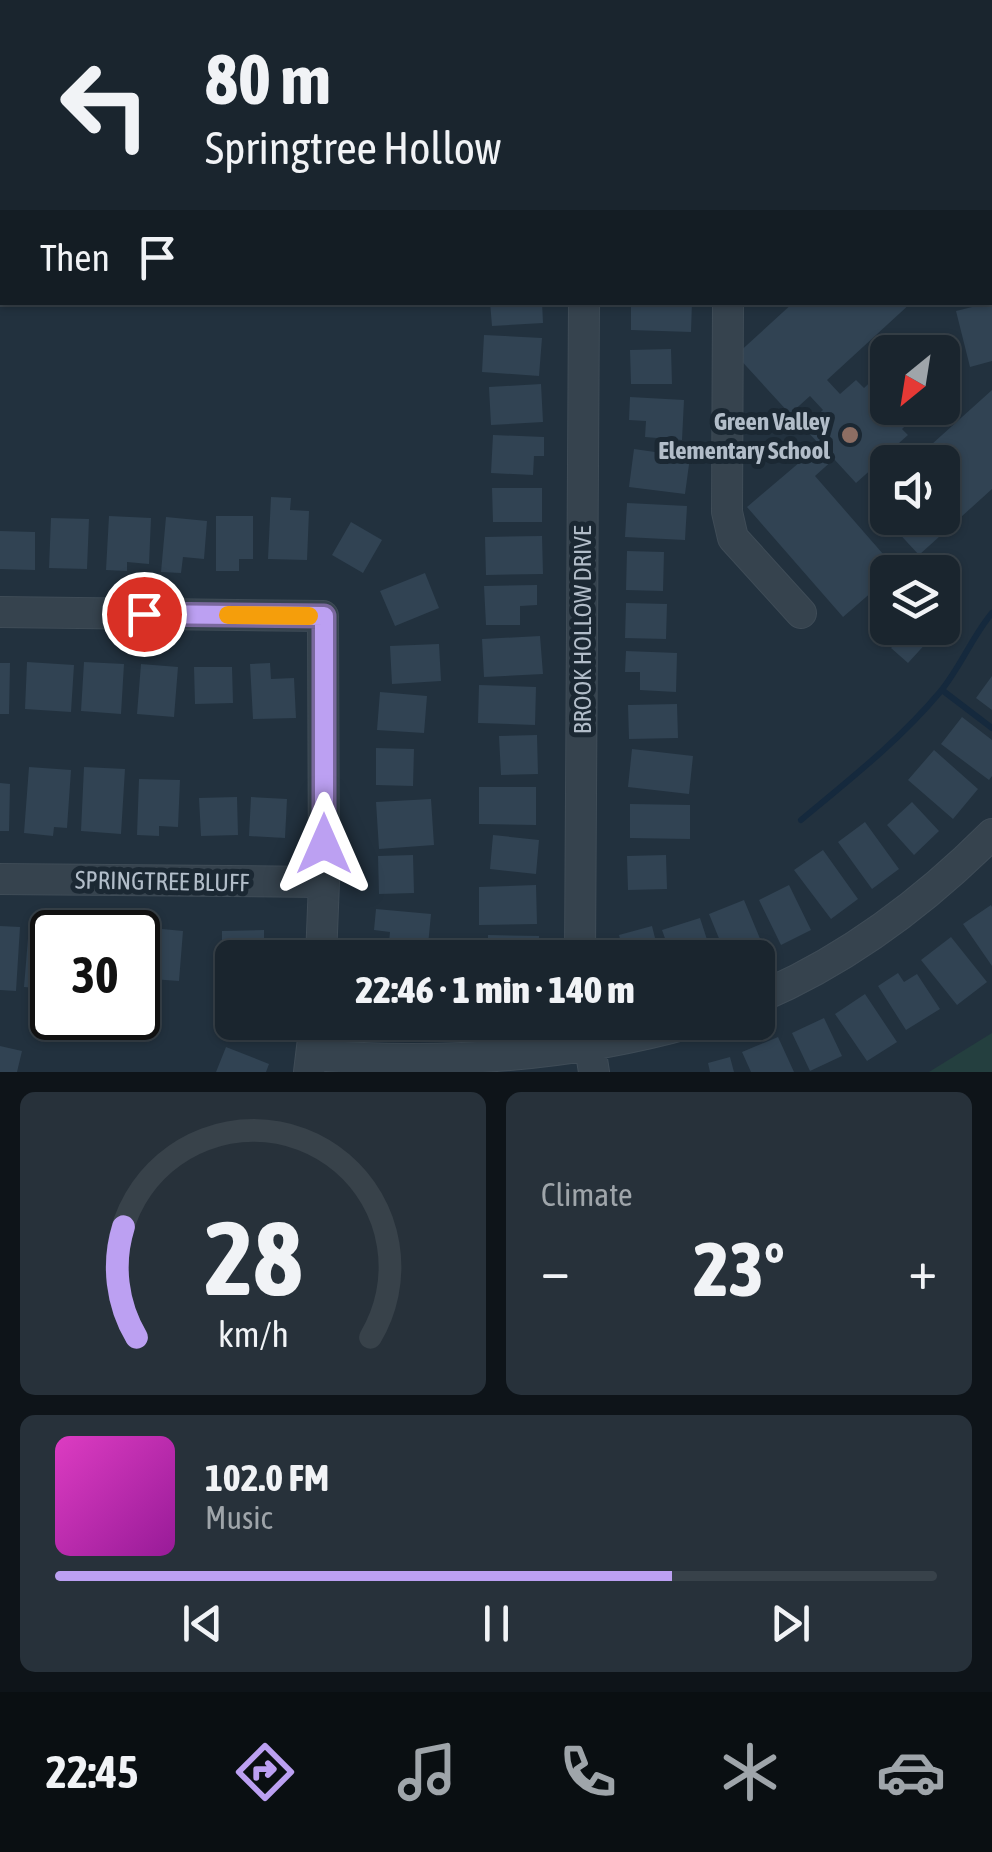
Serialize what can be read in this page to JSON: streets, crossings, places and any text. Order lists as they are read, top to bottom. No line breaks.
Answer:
{"streets":{"street":["BROOK HOLLOW DRIVE","SPRINGTREE BLUFF"]},"places":["Green Valley Elementary School"],"north":"bottom left","page":{"turn":["80 m","Springtree Hollow"],"then":"Then","limit":"30","trip":"22:46 · 1 min · 140 m","tile":"Climate","heat":["−","23°","+"],"song":["102.0 FM","Music"],"tabs":"22:45","gauge":["28","km/h"]}}
